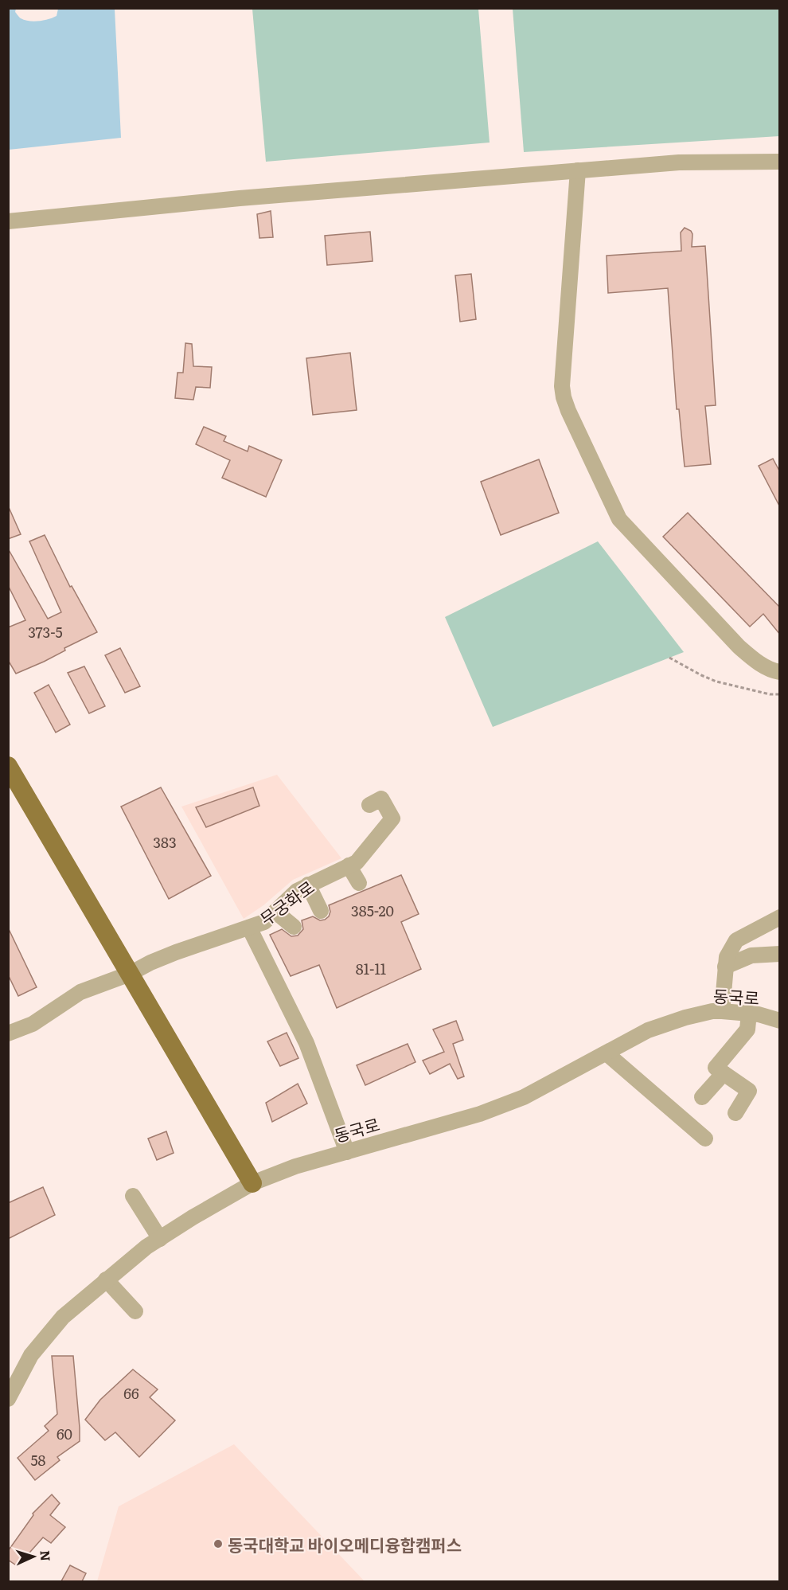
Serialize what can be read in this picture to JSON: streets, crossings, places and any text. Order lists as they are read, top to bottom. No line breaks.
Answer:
{"streets":{"street":["무궁화로","동국로"]},"places":["동국대학교 바이오메디융합캠퍼스"],"house_numbers":["373-5","383","385-20","81-11","66","60","58"],"north":"right"}
